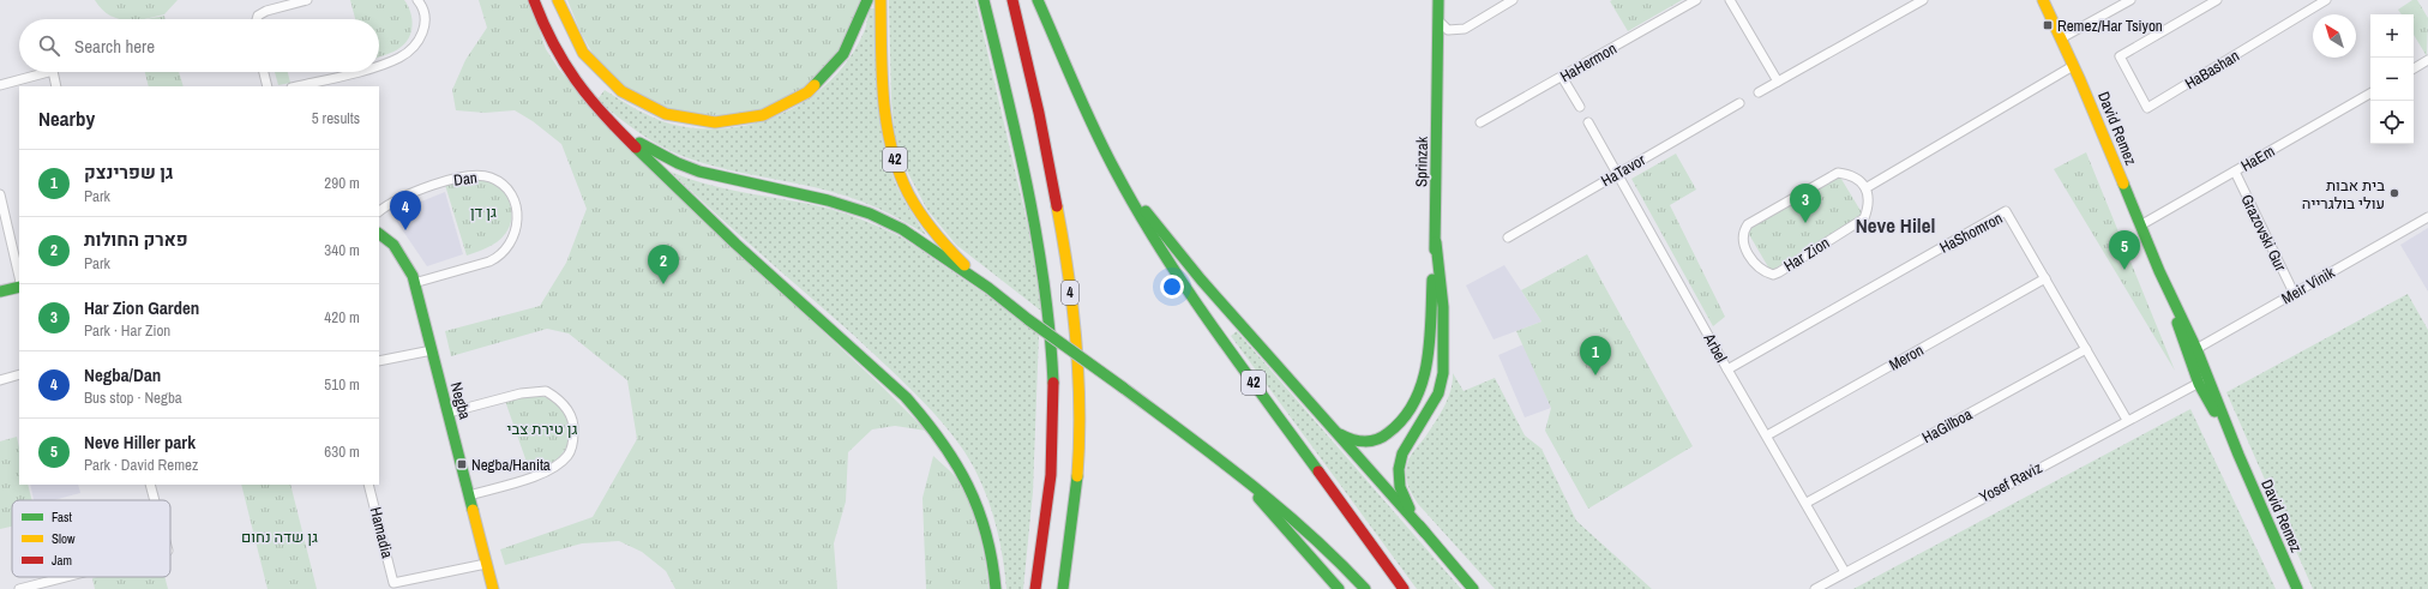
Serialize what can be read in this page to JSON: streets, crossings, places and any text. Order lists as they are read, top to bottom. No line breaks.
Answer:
{"streets":{"main road":["David Remez","42","Sprinzak","4","Negba"],"street":["HaHermon","HaBashan","HaEm","HaTavor","Dan","HaShomron","Grazovski Gur","Har Zion","Meir Vinik","Arbel","Meron","HaGilboa","Yosef Raviz","Hamadia"]},"crossings":[["David Remez","HaEm"],["David Remez","Meir Vinik"],["David Remez","Yosef Raviz"],["HaEm","Grazovski Gur"],["HaTavor","Arbel"],["Dan","Negba"],["HaShomron","Arbel"],["HaShomron","Meron"],["HaShomron","HaGilboa"],["HaShomron","Yosef Raviz"],["Grazovski Gur","Meir Vinik"],["Arbel","Meron"],["Arbel","HaGilboa"],["Arbel","Yosef Raviz"],["Negba","Hamadia"]],"districts":["Neve Hilel"],"parks":["גן דן","גן טירת צבי","גן שדה נחום"],"places":{"transit":["Remez/Har Tsiyon","Negba/Hanita"],"other":["בית אבות עולי בולגרייה"]},"legend":["Fast","Slow","Jam"],"north":"top left","page":{"map_buttons":["+","−"],"search":"Search here","heading":["Nearby","5 results"],"list":[{"mark":"1","name":"גן שפרינצק","note":"Park","value":"290 m"},{"mark":"2","name":"פארק החולות","note":"Park","value":"340 m"},{"mark":"3","name":"Har Zion Garden","note":"Park · Har Zion","value":"420 m"},{"mark":"4","name":"Negba/Dan","note":"Bus stop · Negba","value":"510 m"},{"mark":"5","name":"Neve Hiller park","note":"Park · David Remez","value":"630 m"}],"pins":["3","4","5","2","1"]}}
